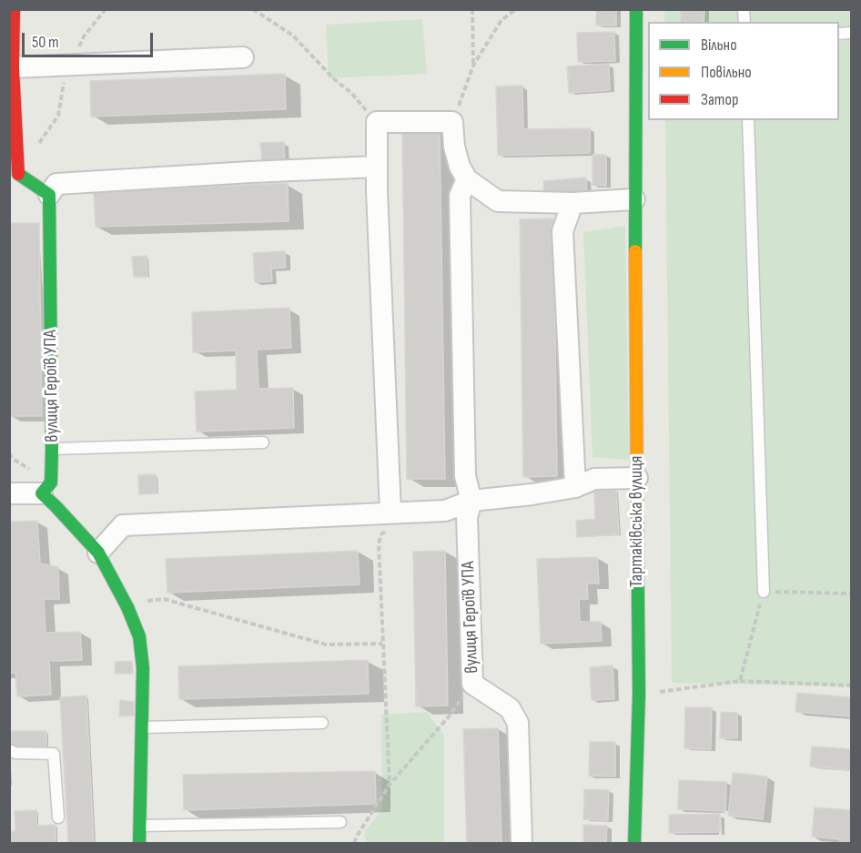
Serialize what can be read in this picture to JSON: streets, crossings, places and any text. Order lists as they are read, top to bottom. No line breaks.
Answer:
{"streets":{"street":["вулиця Героїв УПА","Тартаківська вулиця"]},"legend":["Вільно","Повільно","Затор"],"scale_bar":"50 m"}
